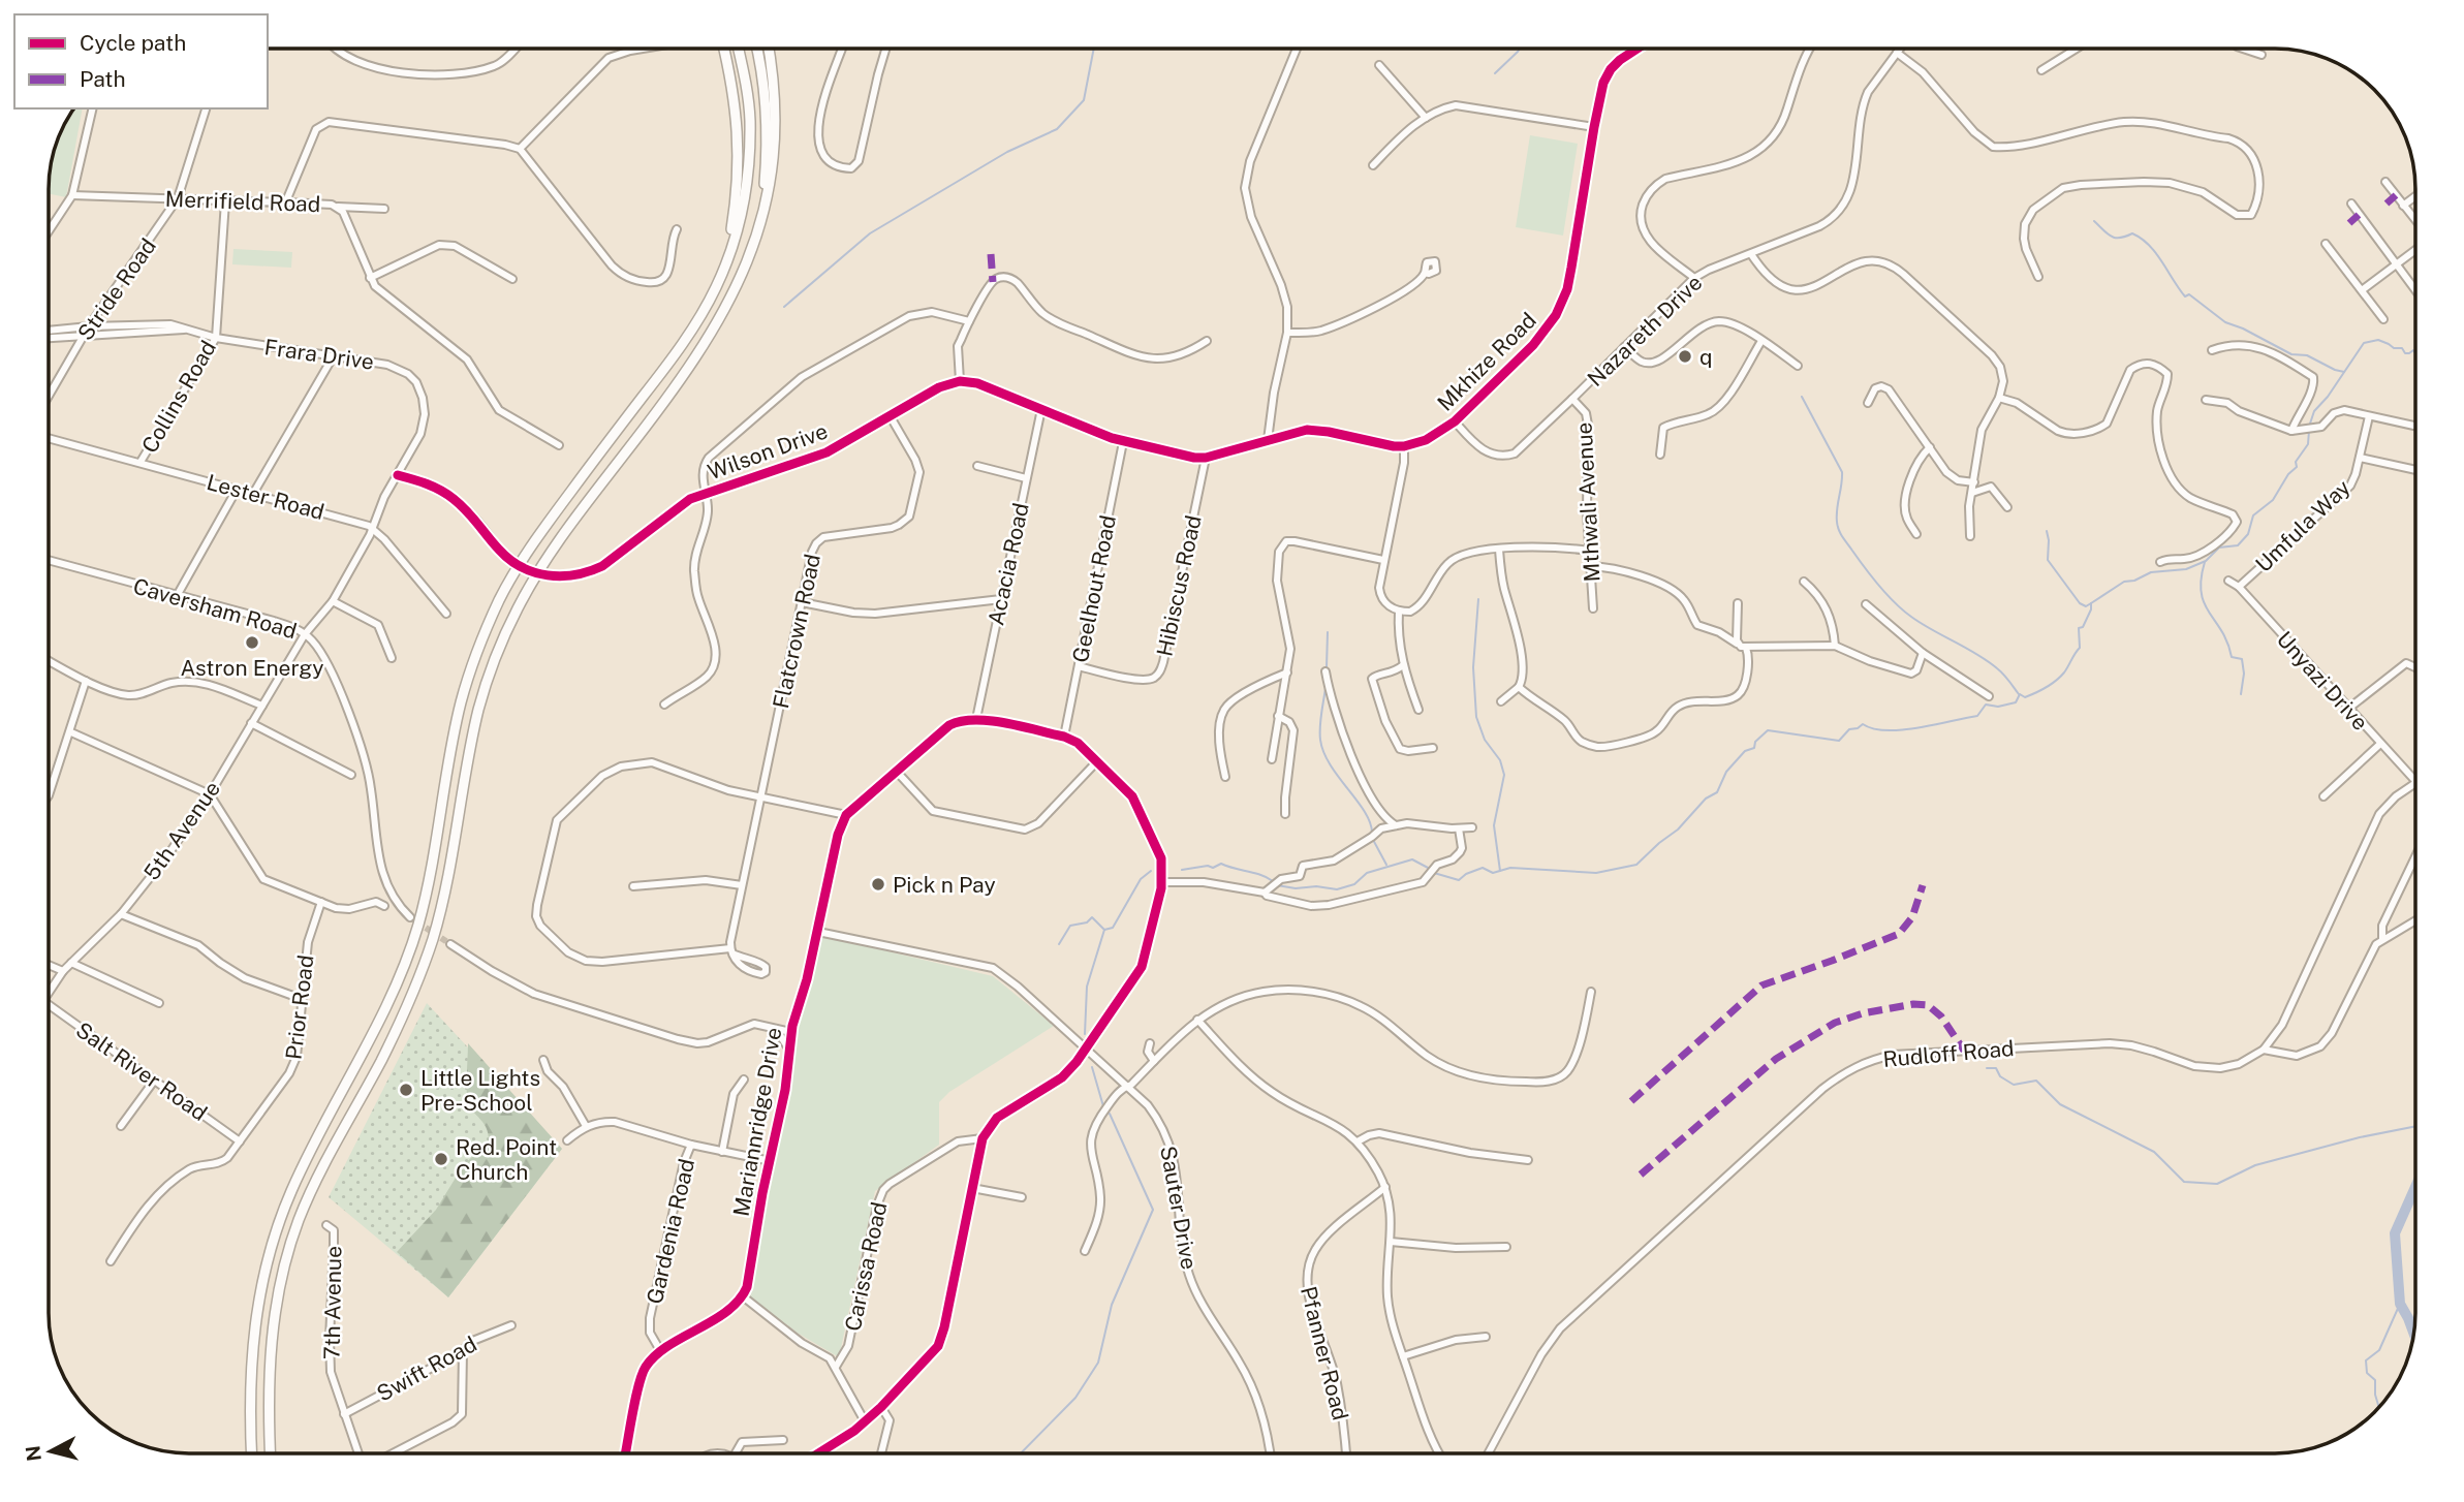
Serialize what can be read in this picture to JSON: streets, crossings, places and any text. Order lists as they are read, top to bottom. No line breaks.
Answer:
{"streets":{"street":["Merrifield Road","Stride Road","Nazareth Drive","Frara Drive","Mkhize Road","Collins Road","Wilson Drive","Lester Road","Mthwali Avenue","Umfula Way","Acacia Road","Hibiscus Road","Geelhout Road","Caversham Road","Flatcrown Road","Unyazi Drive","5th Avenue","Prior Road","Rudloff Road","Salt River Road","Mariannridge Drive","Sauter Drive","Gardenia Road","Carissa Road","7th Avenue","Pfanner Road","Swift Road"]},"crossings":[["Merrifield Road","Stride Road"],["Merrifield Road","Collins Road"],["Stride Road","Frara Drive"],["Nazareth Drive","Mkhize Road"],["Nazareth Drive","Mthwali Avenue"],["Frara Drive","Collins Road"],["Frara Drive","Wilson Drive"],["Collins Road","Lester Road"],["Wilson Drive","Flatcrown Road"],["Lester Road","5th Avenue"],["Umfula Way","Unyazi Drive"],["Hibiscus Road","Geelhout Road"],["Caversham Road","5th Avenue"],["Prior Road","Salt River Road"],["Mariannridge Drive","Sauter Drive"],["Mariannridge Drive","Gardenia Road"],["7th Avenue","Swift Road"]],"places":["q","Astron Energy","Pick n Pay","Little Lights Pre-School","Red. Point Church"],"legend":["Cycle path","Path"],"north":"left"}
